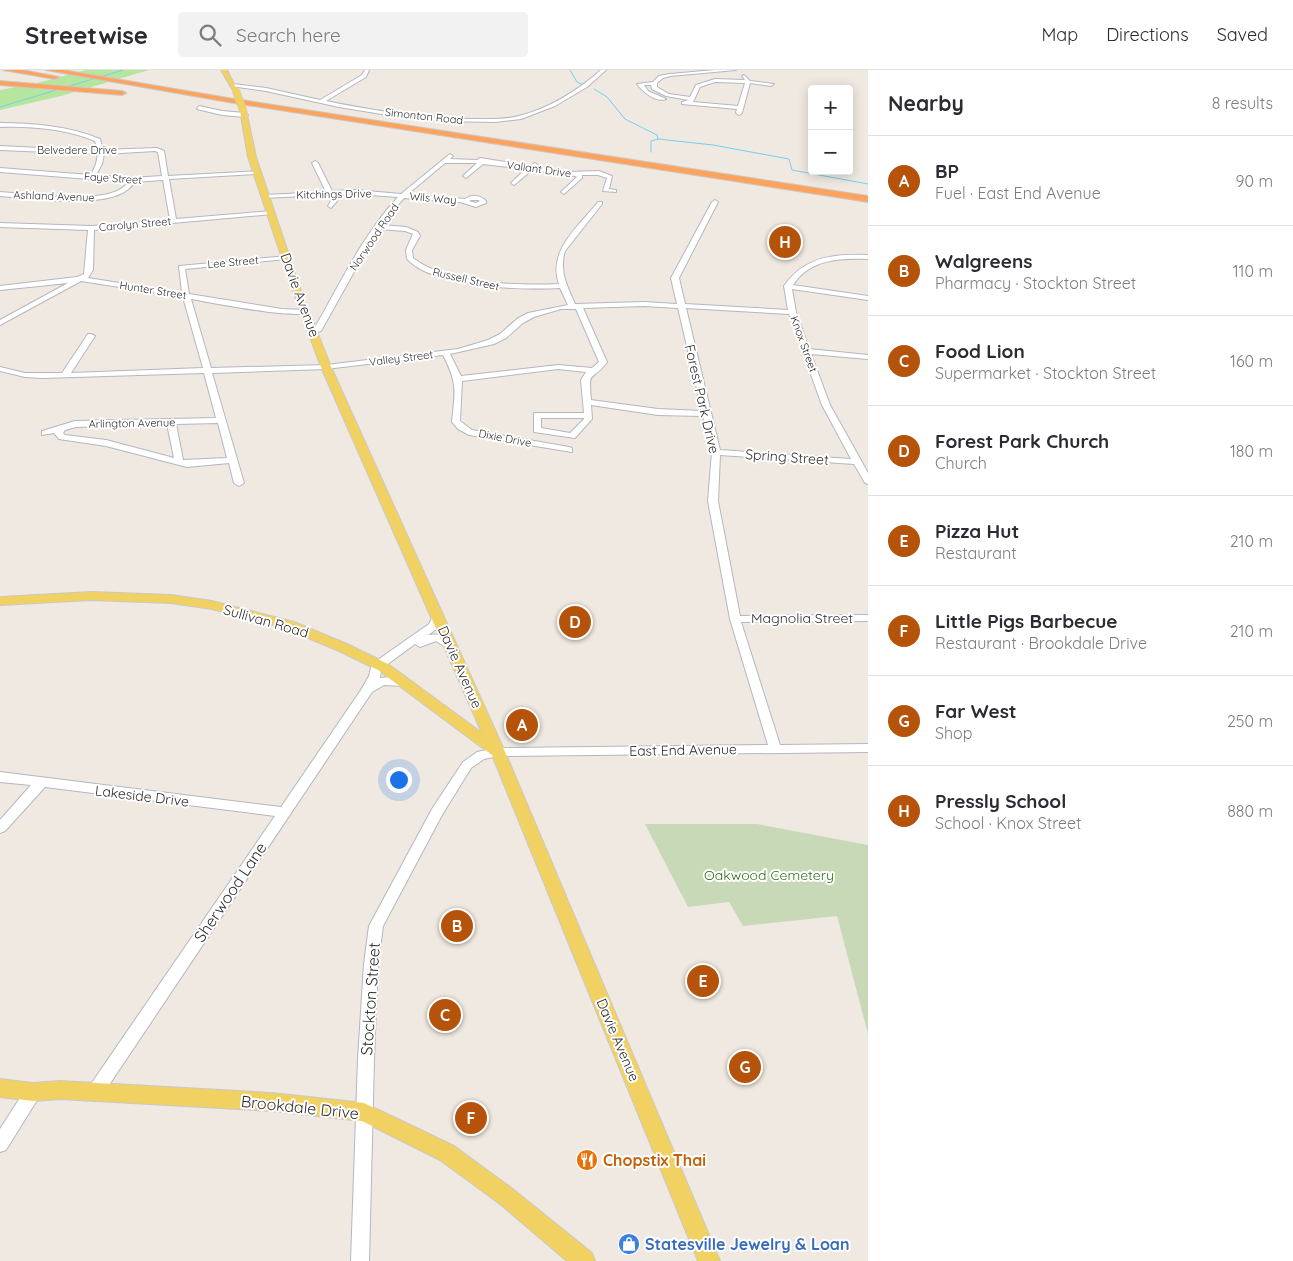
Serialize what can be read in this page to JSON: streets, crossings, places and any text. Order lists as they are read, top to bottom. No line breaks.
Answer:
{"streets":{"main road":["Davie Avenue","Sullivan Road","Brookdale Drive"],"street":["Simonton Road","Belvedere Drive","Valiant Drive","Faye Street","Kitchings Drive","Ashland Avenue","Wils Way","Carolyn Street","Norwood Road","Lee Street","Russell Street","Hunter Street","Knox Street","Valley Street","Forest Park Drive","Arlington Avenue","Dixie Drive","Spring Street","Magnolia Street","East End Avenue","Lakeside Drive","Sherwood Lane","Stockton Street"]},"crossings":[["Simonton Road","Davie Avenue"],["Belvedere Drive","Faye Street"],["Valiant Drive","Norwood Road"],["Faye Street","Ashland Avenue"],["Faye Street","Davie Avenue"],["Kitchings Drive","Wils Way"],["Kitchings Drive","Norwood Road"],["Kitchings Drive","Davie Avenue"],["Wils Way","Norwood Road"],["Carolyn Street","Davie Avenue"],["Norwood Road","Russell Street"],["Norwood Road","Davie Avenue"],["Lee Street","Hunter Street"],["Lee Street","Davie Avenue"],["Hunter Street","Davie Avenue"],["Davie Avenue","Valley Street"],["Davie Avenue","Sullivan Road"],["Davie Avenue","East End Avenue"],["Davie Avenue","Stockton Street"],["Knox Street","Valley Street"],["Knox Street","Spring Street"],["Valley Street","Forest Park Drive"],["Valley Street","Dixie Drive"],["Forest Park Drive","Spring Street"],["Forest Park Drive","Magnolia Street"],["Forest Park Drive","East End Avenue"],["Sullivan Road","East End Avenue"],["Sullivan Road","Sherwood Lane"],["Sullivan Road","Stockton Street"],["East End Avenue","Stockton Street"],["Lakeside Drive","Sherwood Lane"],["Sherwood Lane","Brookdale Drive"],["Stockton Street","Brookdale Drive"]],"parks":["Oakwood Cemetery"],"places":{"restaurant":["Chopstix Thai"],"shop":["Statesville Jewelry & Loan"]},"page":{"header":"Streetwise","search":"Search here","nav":["Map","Directions","Saved"],"heading":["Nearby","8 results"],"map_buttons":["+","−"],"list":[{"mark":"A","name":"BP","note":"Fuel · East End Avenue","value":"90 m"},{"mark":"B","name":"Walgreens","note":"Pharmacy · Stockton Street","value":"110 m"},{"mark":"C","name":"Food Lion","note":"Supermarket · Stockton Street","value":"160 m"},{"mark":"D","name":"Forest Park Church","note":"Church","value":"180 m"},{"mark":"E","name":"Pizza Hut","note":"Restaurant","value":"210 m"},{"mark":"F","name":"Little Pigs Barbecue","note":"Restaurant · Brookdale Drive","value":"210 m"},{"mark":"G","name":"Far West","note":"Shop","value":"250 m"},{"mark":"H","name":"Pressly School","note":"School · Knox Street","value":"880 m"}],"pins":["H","D","A","B","E","C","G","F"]}}
